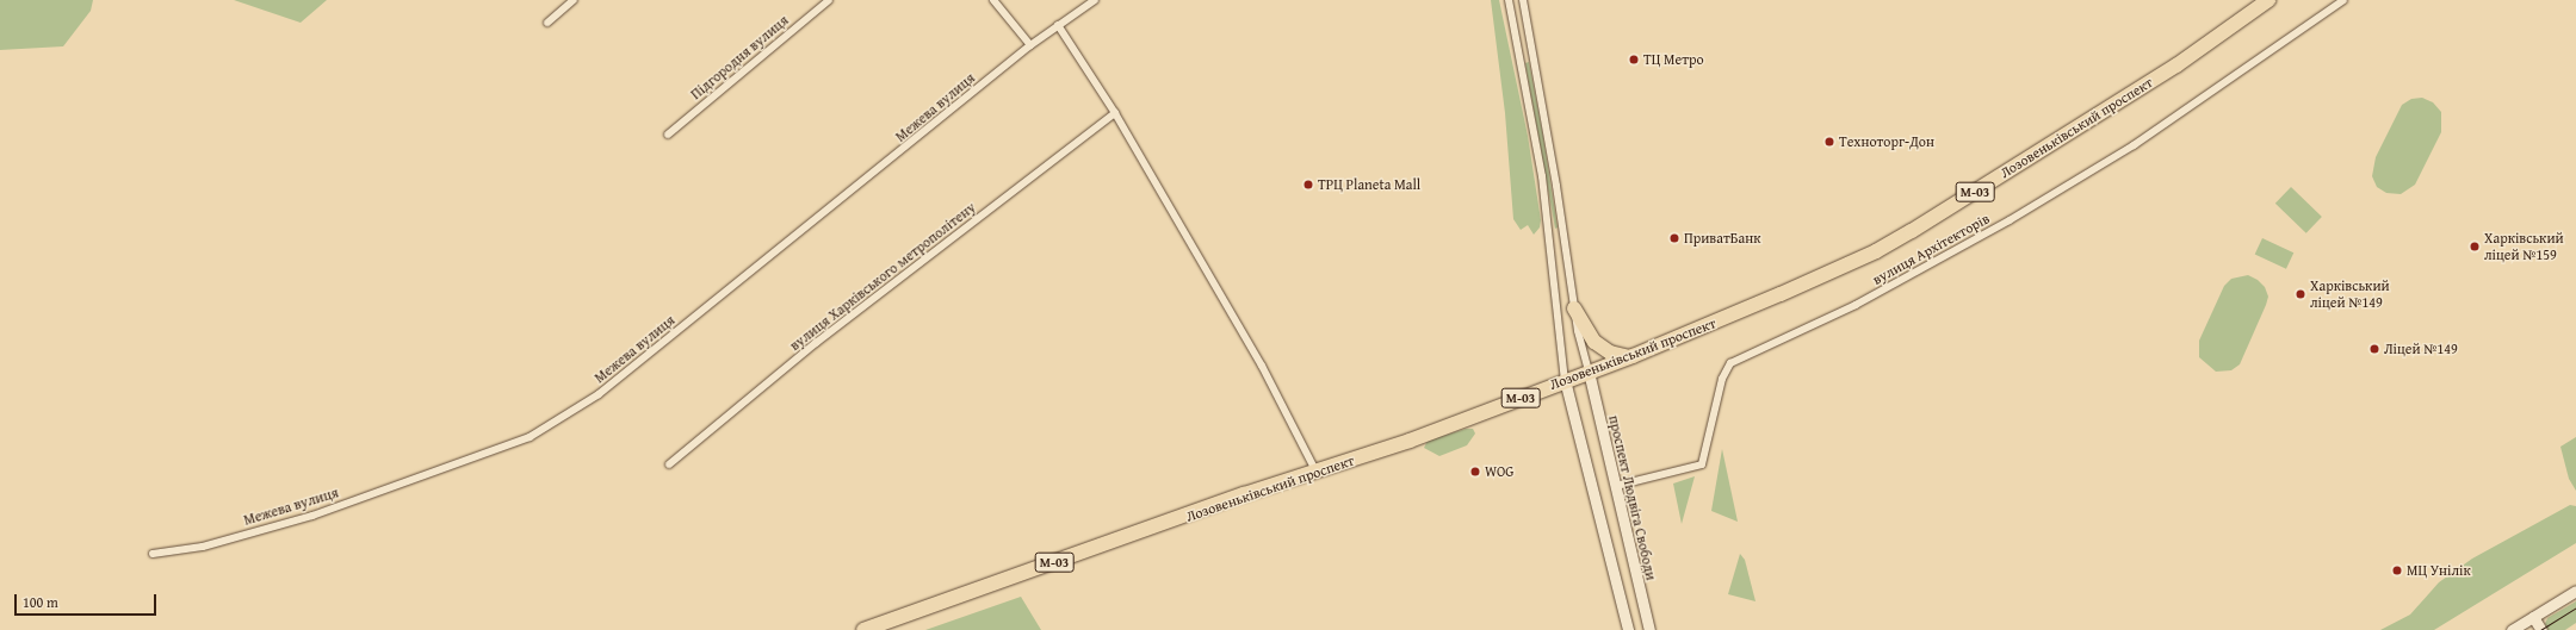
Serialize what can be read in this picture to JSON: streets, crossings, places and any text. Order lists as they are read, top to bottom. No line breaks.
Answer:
{"streets":{"highway":["Лозовеньківський проспект","М-03"],"main road":["проспект Людвіга Свободи"],"street":["Підгородня вулиця","Межева вулиця","вулиця Архітекторів","вулиця Харківського метрополітену"]},"crossings":[["Лозовеньківський проспект","проспект Людвіга Свободи"],["вулиця Архітекторів","проспект Людвіга Свободи"]],"places":["ТЦ Метро","Техноторг-Дон","ТРЦ Planeta Mall","ПриватБанк","Харківський ліцей №159","Харківський ліцей №149","Ліцей №149","WOG","МЦ Унілік"],"scale_bar":"100 m"}
